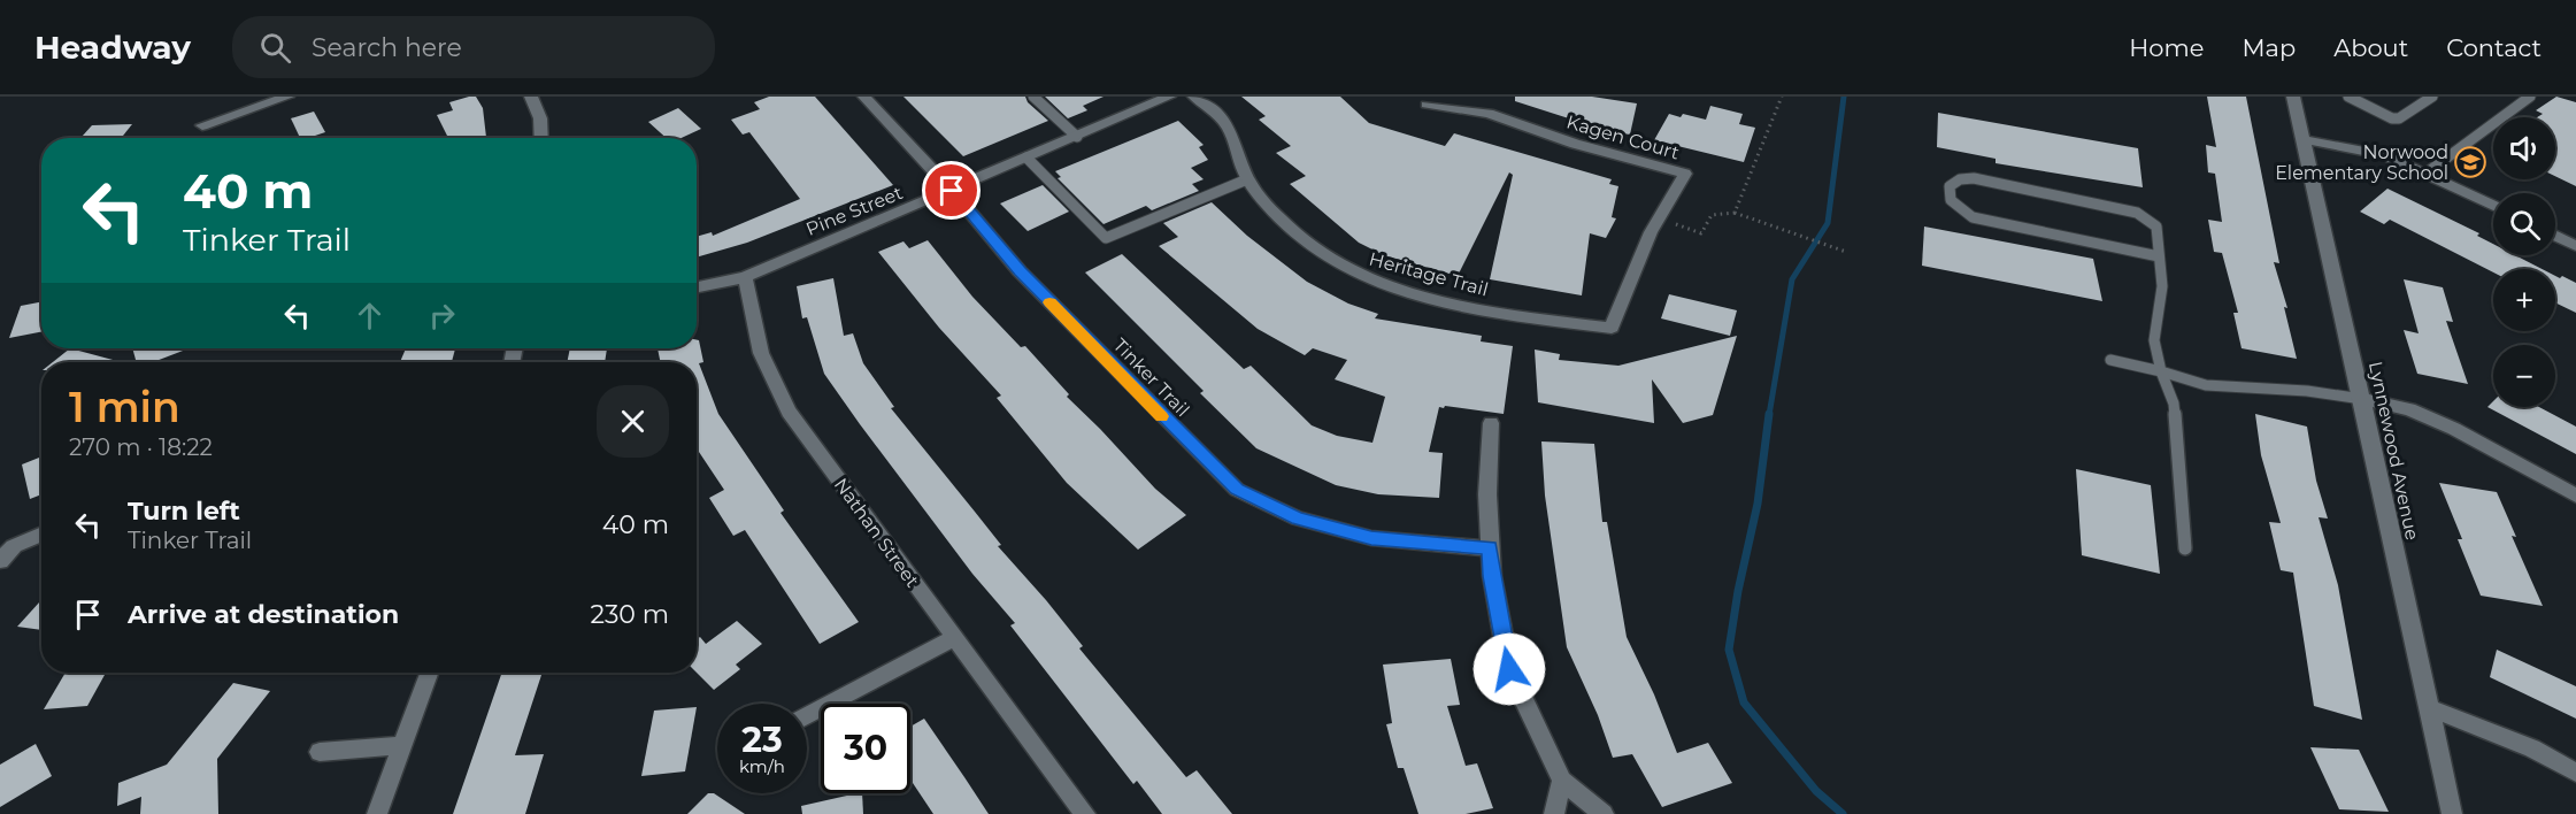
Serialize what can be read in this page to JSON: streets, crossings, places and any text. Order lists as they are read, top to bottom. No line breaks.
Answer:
{"streets":{"street":["Kagen Court","Pine Street","Heritage Trail","Tinker Trail","Lynnewood Avenue","Nathan Street"]},"crossings":[["Kagen Court","Heritage Trail"],["Pine Street","Tinker Trail"],["Pine Street","Nathan Street"]],"places":{"school or university":["Norwood Elementary School"]},"page":{"header":"Headway","search":"Search here","nav":["Home","Map","About","Contact"],"map_buttons":["+","−"],"turn":["40 m","Tinker Trail"],"heading":["1 min","270 m · 18:22"],"list":[{"name":"Turn left","note":"Tinker Trail","value":"40 m"},{"name":"Arrive at destination","value":"230 m"}],"speed":"23 km/h","limit":"30"}}
